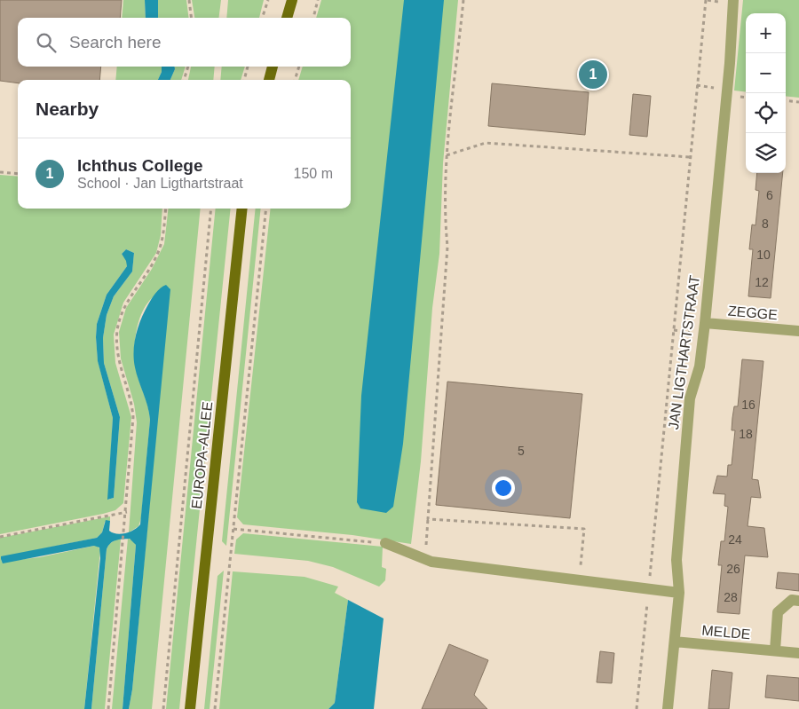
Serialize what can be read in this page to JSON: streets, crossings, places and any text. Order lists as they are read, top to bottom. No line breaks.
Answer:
{"streets":{"main road":["EUROPA-ALLEE"],"street":["ZEGGE","JAN LIGTHARTSTRAAT","MELDE"]},"crossings":[["ZEGGE","JAN LIGTHARTSTRAAT"],["JAN LIGTHARTSTRAAT","MELDE"]],"house_numbers":["6","8","10","12","16","18","5","24","26","28"],"page":{"map_buttons":["+","−"],"search":"Search here","pins":"1","heading":"Nearby","list":[{"mark":"1","name":"Ichthus College","note":"School · Jan Ligthartstraat","value":"150 m"}]}}
